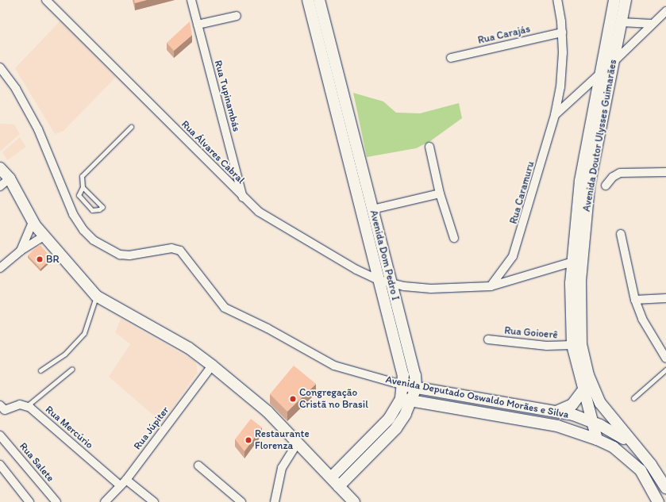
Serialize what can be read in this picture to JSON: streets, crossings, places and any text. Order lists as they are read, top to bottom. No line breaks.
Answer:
{"streets":{"main road":["Avenida Doutor Ulysses Guimarães","Avenida Dom Pedro I","Avenida Deputado Oswaldo Morães e Silva"],"street":["Rua Carajás","Rua Tupinambás","Rua Álvares Cabral","Rua Caramuru","Rua Goioerê","Rua Mercúrio","Rua Júpiter","Rua Salete"]},"crossings":[["Rua Carajás","Rua Caramuru"],["Rua Tupinambás","Rua Álvares Cabral"],["Avenida Doutor Ulysses Guimarães","Rua Goioerê"],["Avenida Doutor Ulysses Guimarães","Avenida Deputado Oswaldo Morães e Silva"],["Rua Álvares Cabral","Avenida Dom Pedro I"],["Avenida Dom Pedro I","Avenida Deputado Oswaldo Morães e Silva"],["Rua Mercúrio","Rua Júpiter"]],"places":["BR","Congregação Cristã no Brasil","Restaurante Florenza"]}
